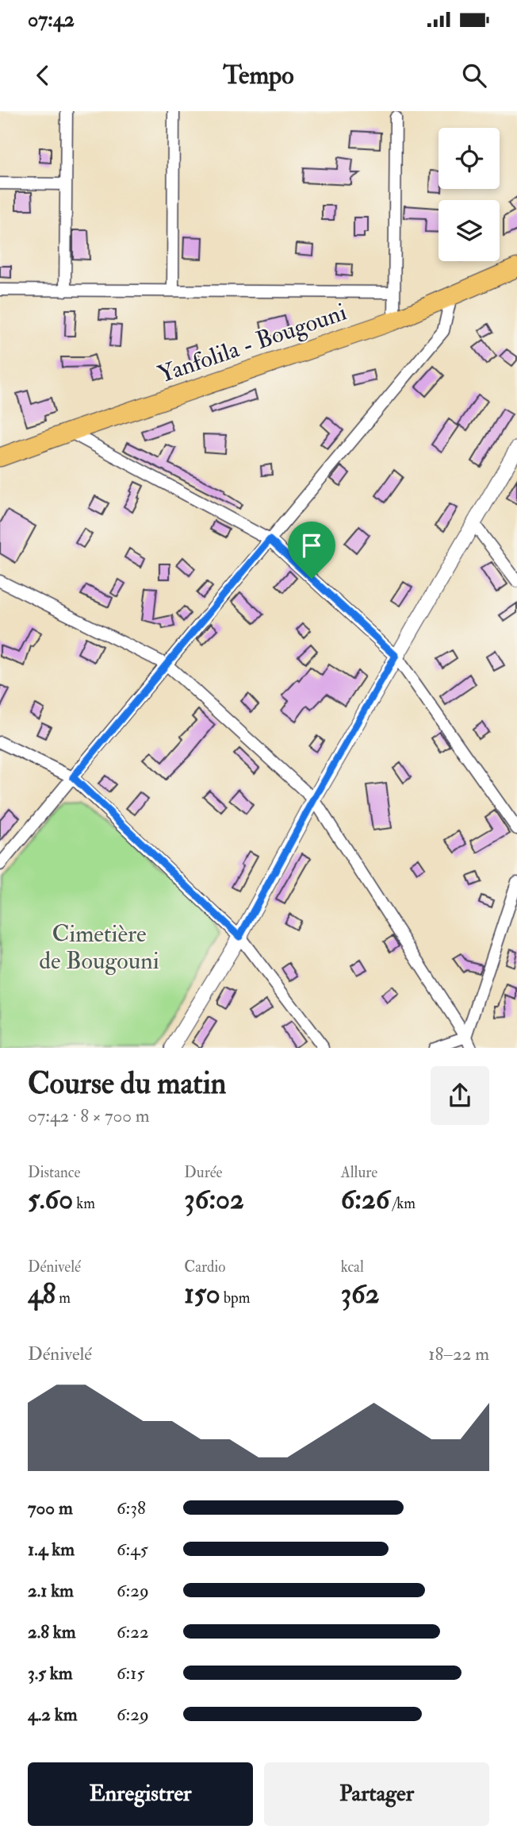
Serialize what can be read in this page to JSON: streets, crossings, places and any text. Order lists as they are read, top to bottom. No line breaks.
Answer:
{"streets":{"main road":["Yanfolila - Bougouni"]},"parks":["Cimetière de Bougouni"],"page":{"status":"07:42","header":"Tempo","heading":["Course du matin","07:42 · 8 × 700 m"],"stats":[["Distance","5.60 km"],["Durée","36:02"],["Allure","6:26 /km"],["Dénivelé","48 m"],["Cardio","150 bpm"],["kcal","362"]],"chart":["Dénivelé","18–22 m"],"list":[{"name":"700 m","note":"6:38"},{"name":"1.4 km","note":"6:45"},{"name":"2.1 km","note":"6:29"},{"name":"2.8 km","note":"6:22"},{"name":"3.5 km","note":"6:15"},{"name":"4.2 km","note":"6:29"}],"buttons":["Enregistrer","Partager"]}}
